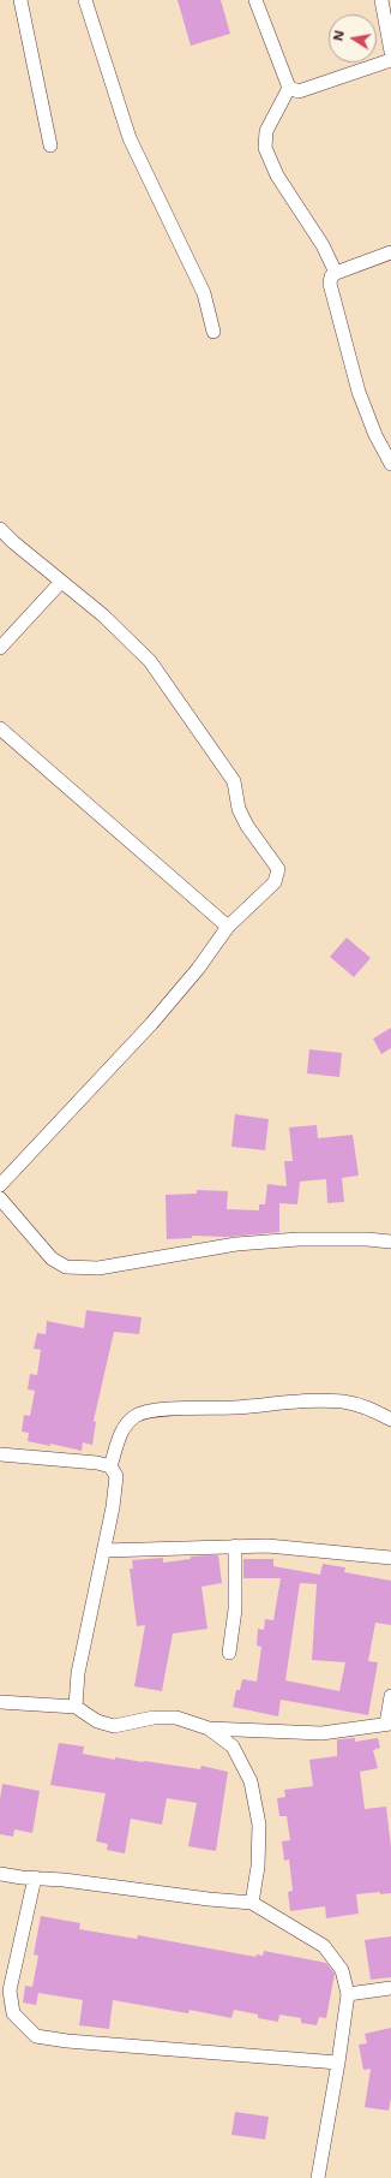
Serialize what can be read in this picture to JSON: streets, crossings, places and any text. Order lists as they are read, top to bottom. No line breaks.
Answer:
{"north":"left"}
